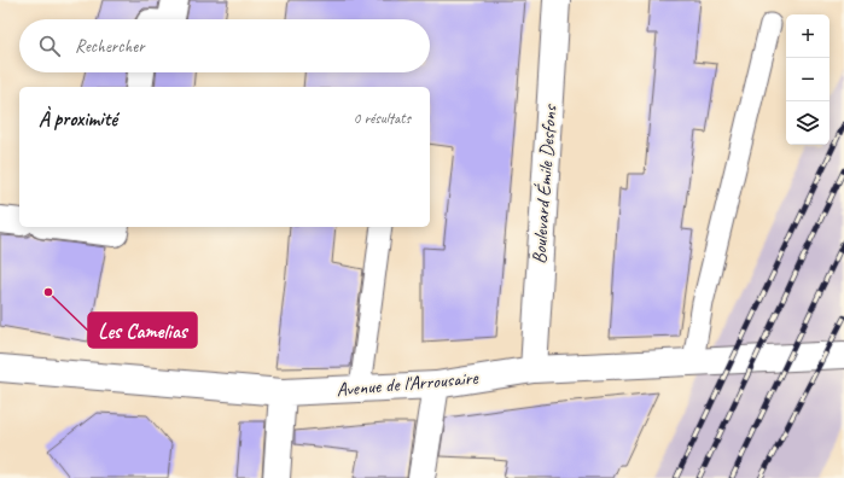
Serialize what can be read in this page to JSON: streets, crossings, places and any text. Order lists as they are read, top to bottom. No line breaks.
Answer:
{"streets":{"street":["Boulevard Émile Desfons","Avenue de l'Arrousaire"]},"crossings":[["Boulevard Émile Desfons","Avenue de l'Arrousaire"]],"places":["Les Camelias"],"page":{"map_buttons":["+","−"],"search":"Rechercher","heading":["À proximité","0 résultats"]}}
